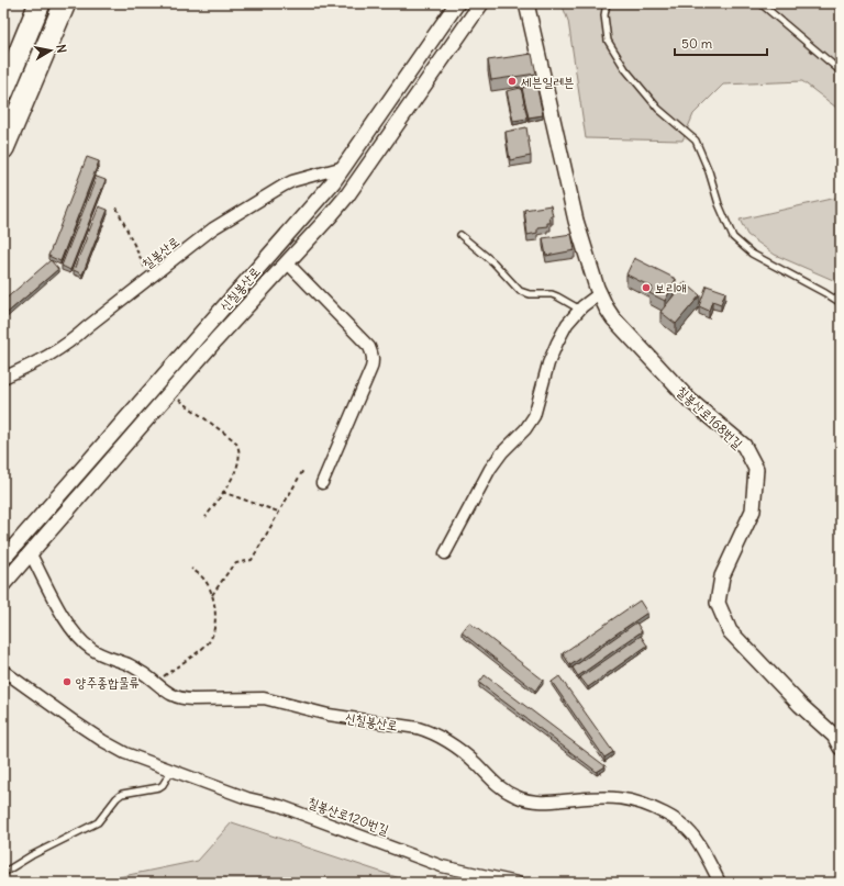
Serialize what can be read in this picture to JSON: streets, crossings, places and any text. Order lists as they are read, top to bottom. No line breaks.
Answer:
{"streets":{"street":["칠봉산로","신칠봉산로","칠봉산로168번길","칠봉산로120번길"]},"crossings":[["칠봉산로","신칠봉산로"]],"places":["세븐일레븐","보리애","양주종합물류"],"scale_bar":"50 m","north":"right"}
